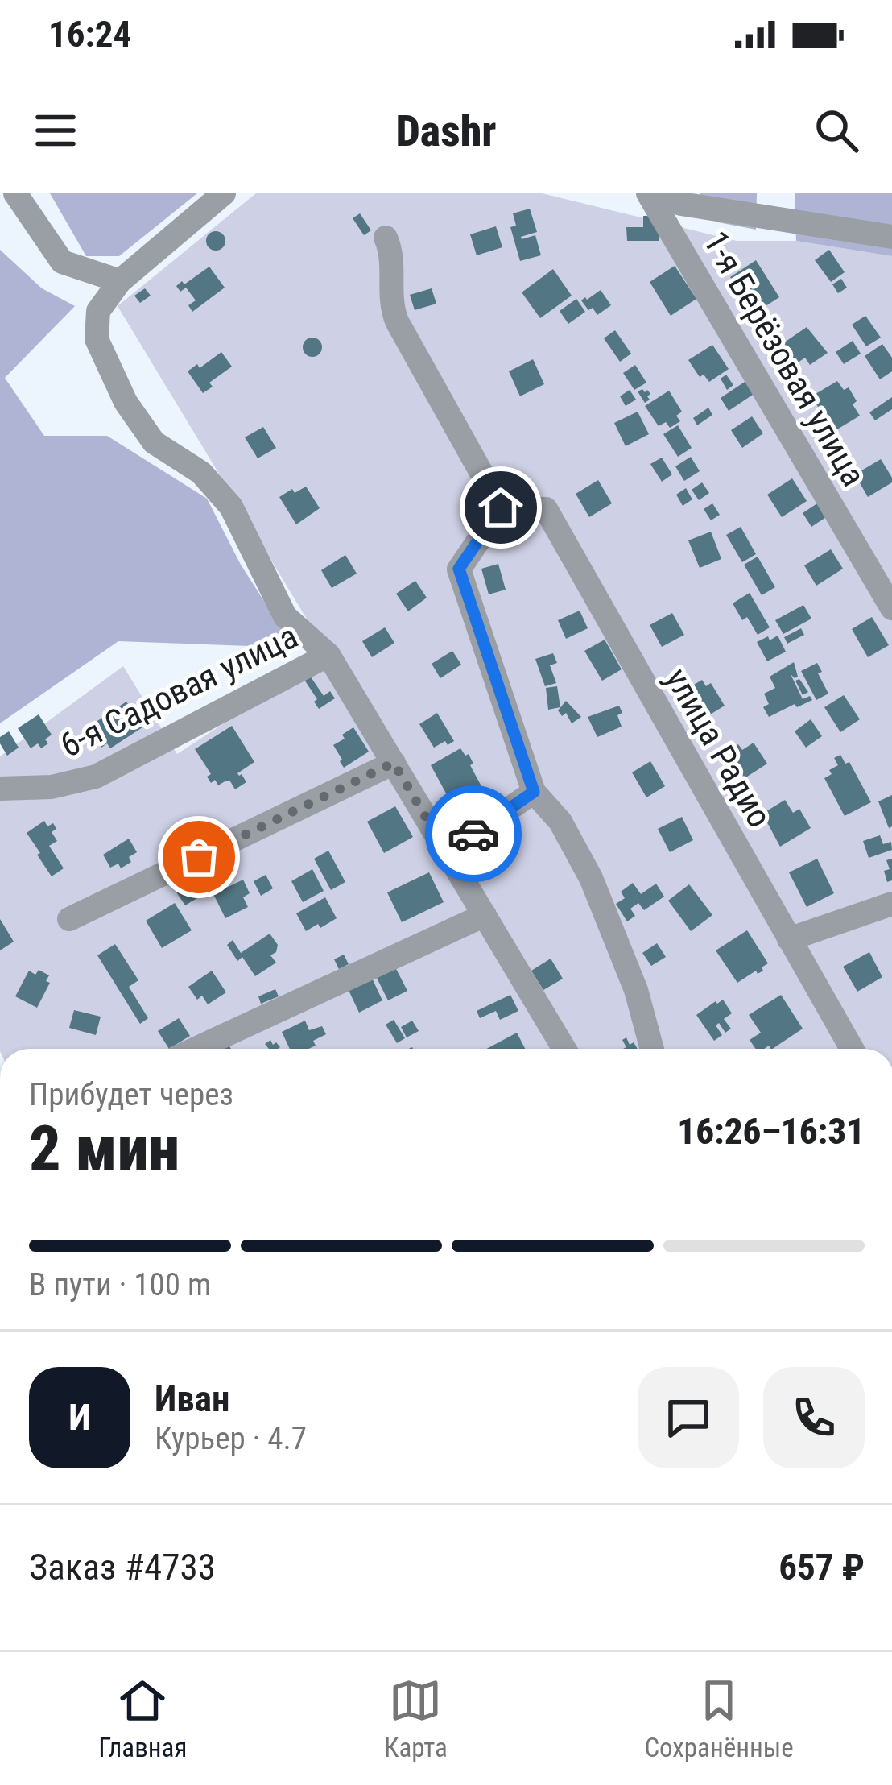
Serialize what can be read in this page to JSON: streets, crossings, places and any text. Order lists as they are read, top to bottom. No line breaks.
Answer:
{"streets":{"street":["1-я Берёзовая улица","6-я Садовая улица","улица Радио"]},"page":{"status":"16:24","header":"Dashr","heading":["2 мин","Прибудет через","16:26–16:31"],"panel":["Иван","Курьер · 4.7","Заказ #4733","657 ₽"],"bar":"В пути · 100 m","round":"И","tabs":["Главная","Карта","Сохранённые"]}}
